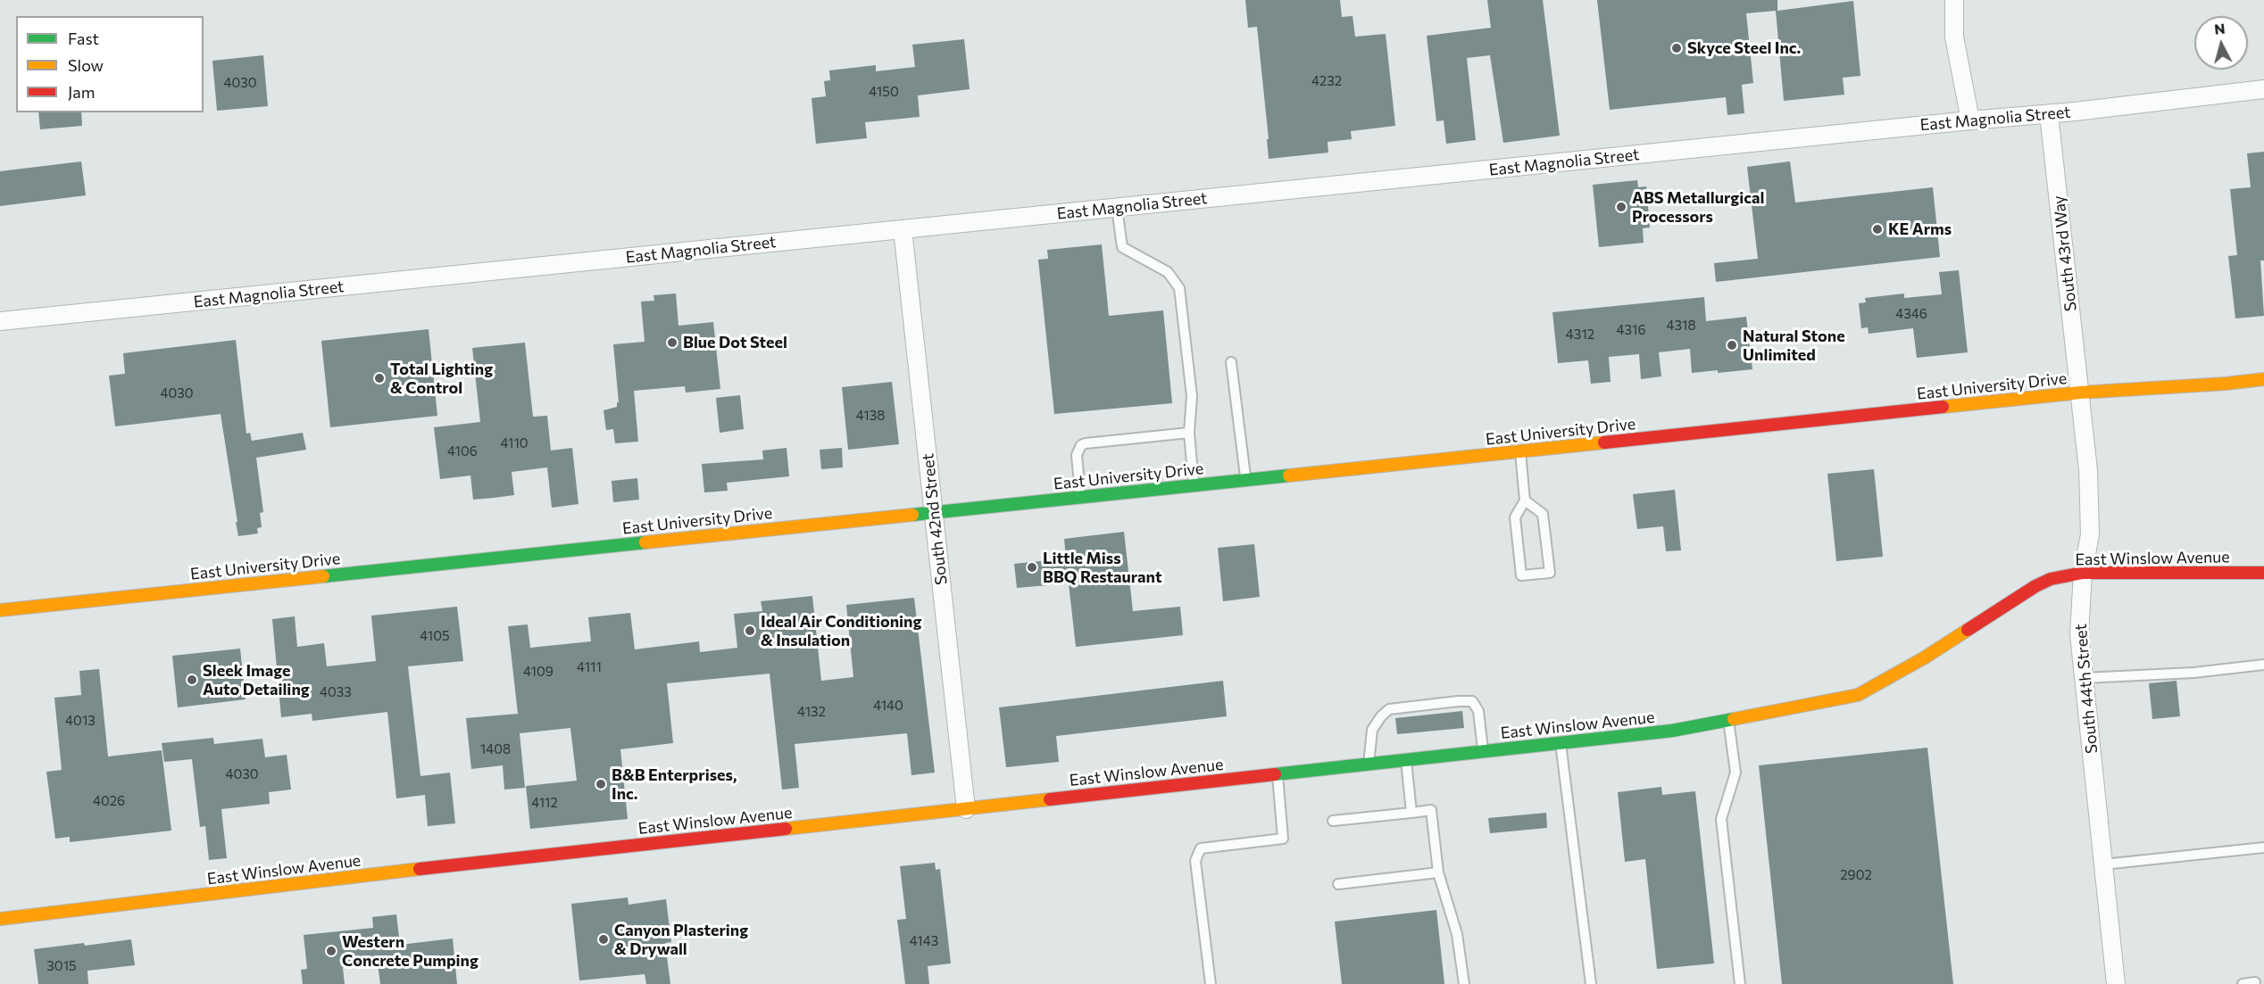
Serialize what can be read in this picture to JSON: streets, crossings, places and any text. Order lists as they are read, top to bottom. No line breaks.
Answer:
{"streets":{"street":["East Magnolia Street","South 43rd Way","East University Drive","South 42nd Street","East Winslow Avenue","South 44th Street"]},"crossings":[["East Magnolia Street","South 43rd Way"],["East Magnolia Street","South 42nd Street"],["South 43rd Way","East University Drive"],["South 43rd Way","South 44th Street"],["East University Drive","South 42nd Street"],["East University Drive","South 44th Street"],["South 42nd Street","East Winslow Avenue"],["East Winslow Avenue","South 44th Street"]],"places":["Skyce Steel Inc.","ABS Metallurgical Processors","KE Arms","Blue Dot Steel","Natural Stone Unlimited","Total Lighting & Control","Little Miss BBQ Restaurant","Ideal Air Conditioning & Insulation","Sleek Image Auto Detailing","B&B Enterprises, Inc.","Canyon Plastering & Drywall","Western Concrete Pumping"],"house_numbers":["4232","4030","4150","4346","4318","4316","4312","4030","4138","4110","4106","4105","4111","4109","4033","4140","4132","4013","1408","4030","4026","4112","2902","4143","3015"],"legend":["Fast","Slow","Jam"],"north":"top"}
